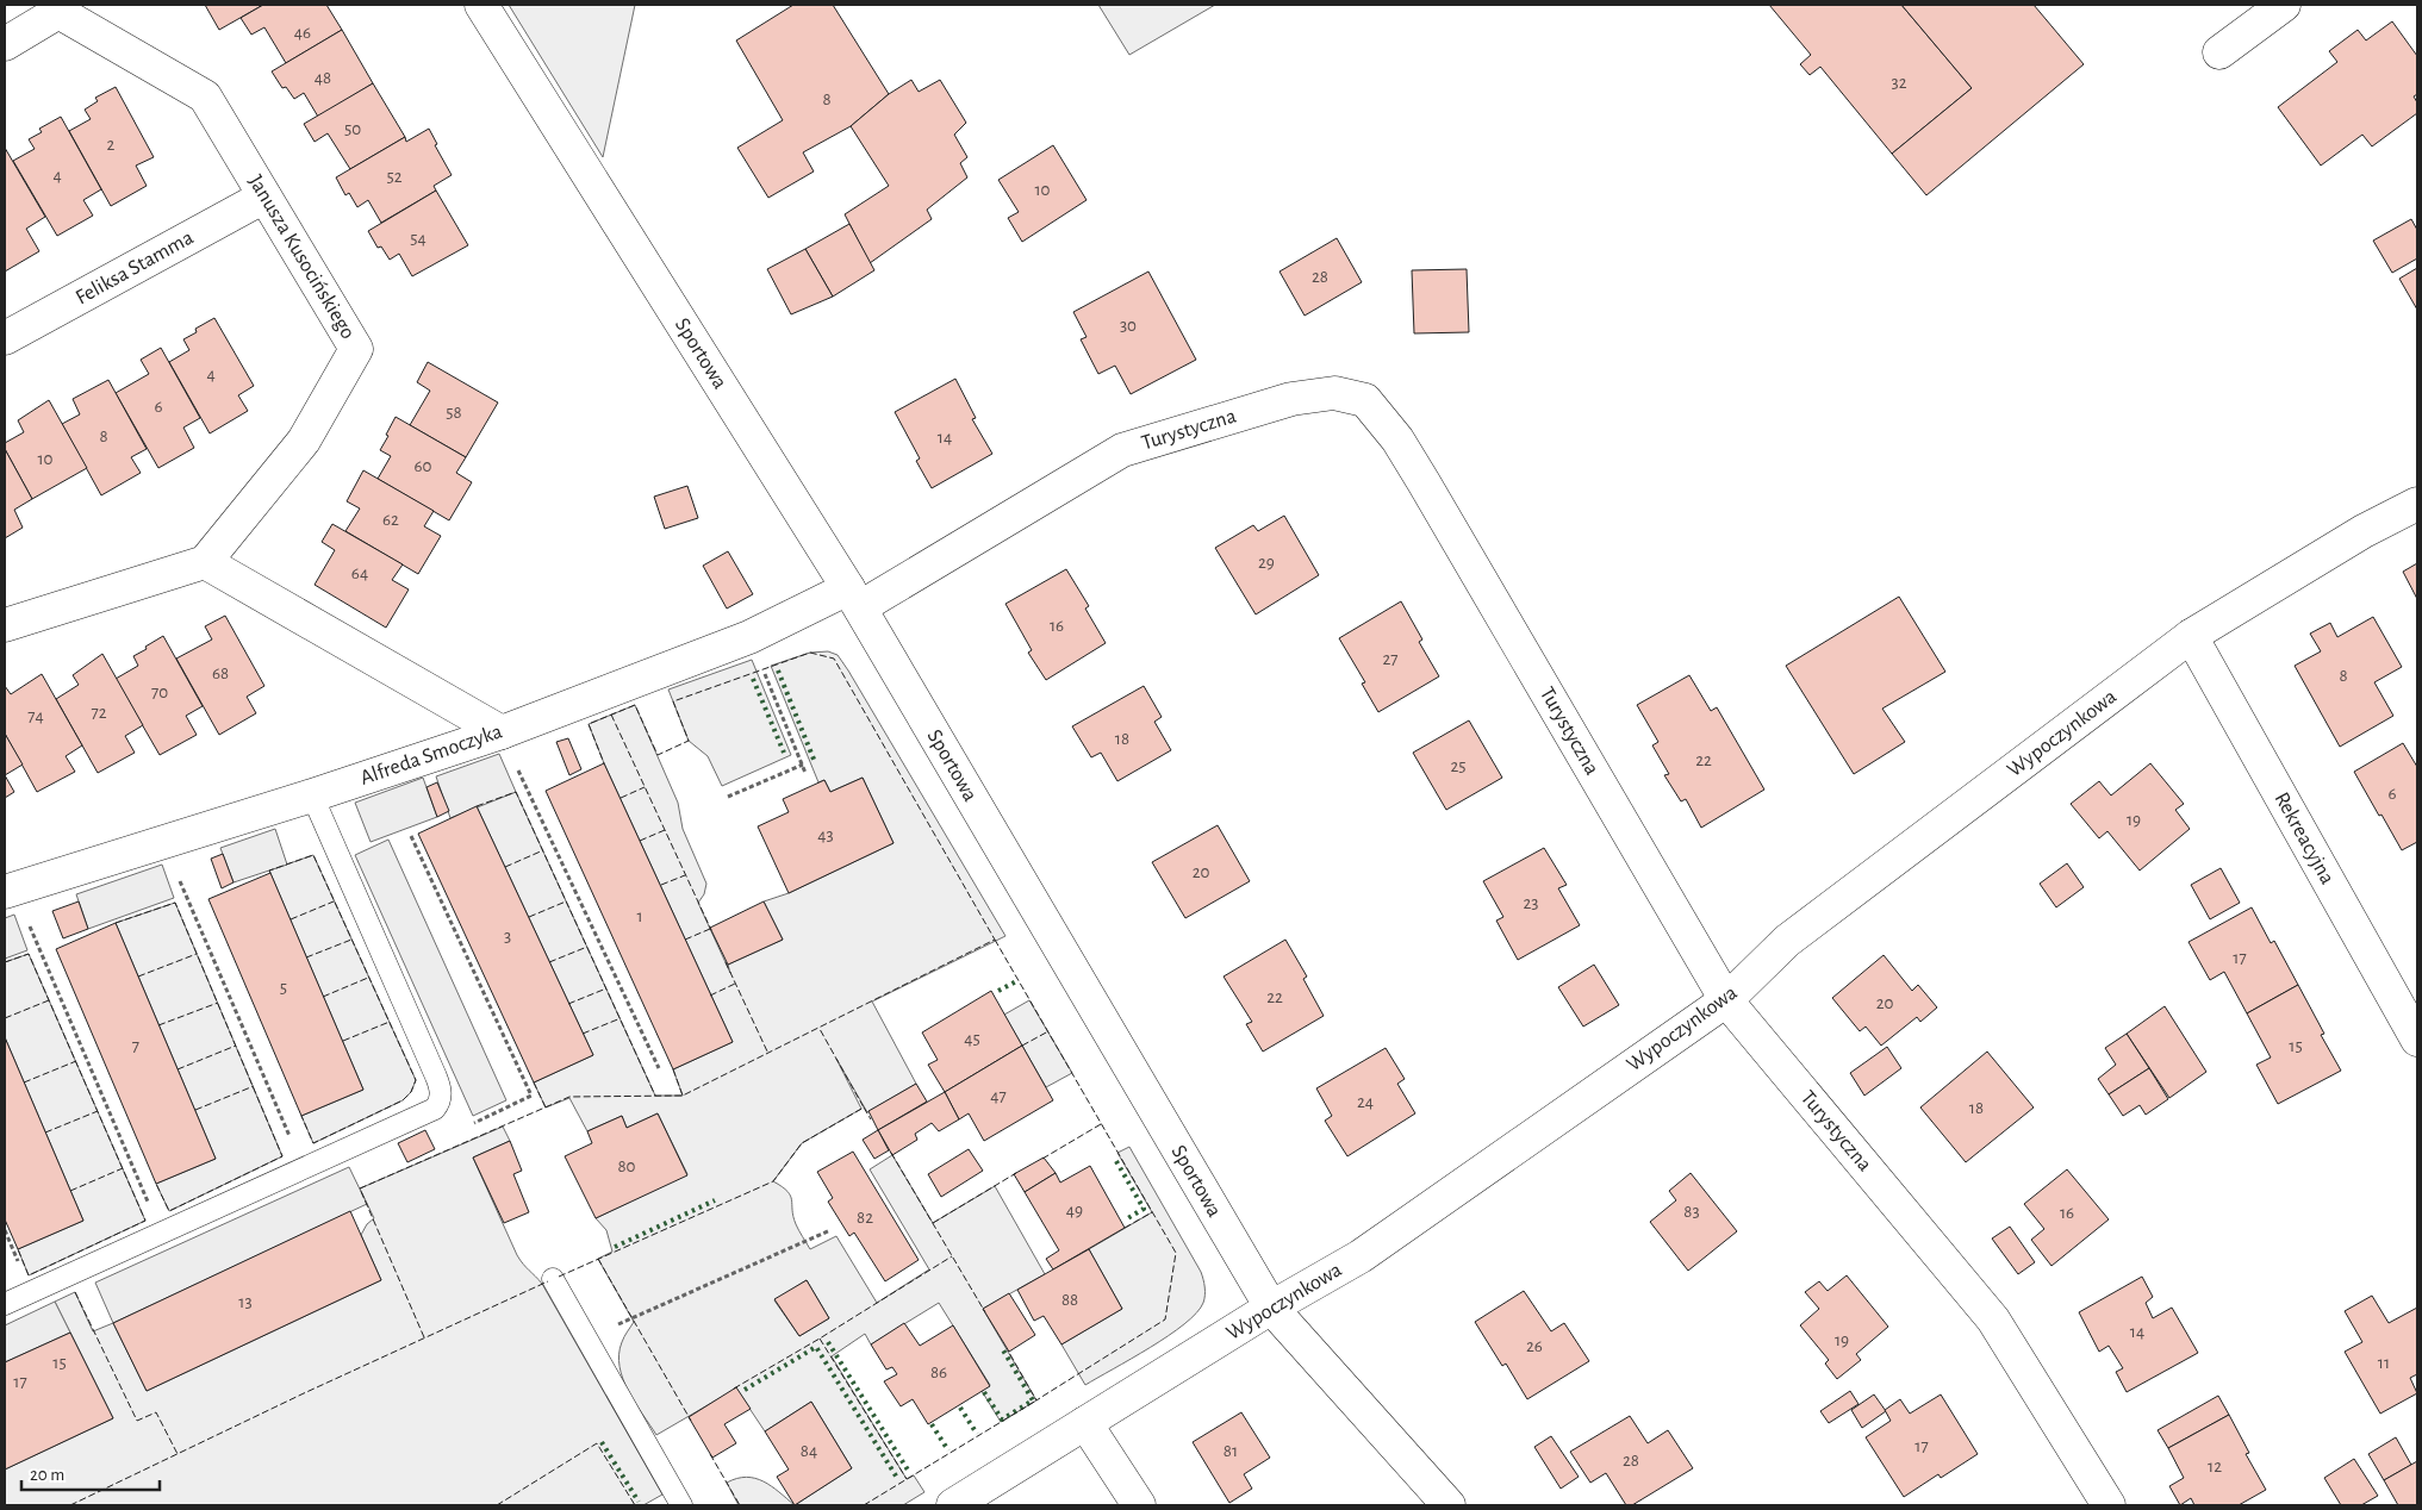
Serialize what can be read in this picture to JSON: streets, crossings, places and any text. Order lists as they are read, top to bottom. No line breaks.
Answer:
{"streets":{"street":["Janusza Kusocińskiego","Feliksa Stamma","Sportowa","Turystyczna","Wypoczynkowa","Alfreda Smoczyka","Rekreacyjna"]},"crossings":[["Janusza Kusocińskiego","Feliksa Stamma"],["Sportowa","Turystyczna"],["Sportowa","Wypoczynkowa"],["Sportowa","Alfreda Smoczyka"],["Turystyczna","Wypoczynkowa"],["Turystyczna","Alfreda Smoczyka"],["Wypoczynkowa","Rekreacyjna"]],"house_numbers":["46","48","32","8","50","2","4","52","10","54","28","30","4","6","58","8","14","10","60","62","29","64","16","27","68","8","70","72","74","18","22","25","6","19","43","20","23","1","3","17","5","22","20","45","7","15","47","24","18","80","49","83","16","82","88","13","14","19","26","15","11","86","17","17","84","81","28","12"],"scale_bar":"20 m"}
